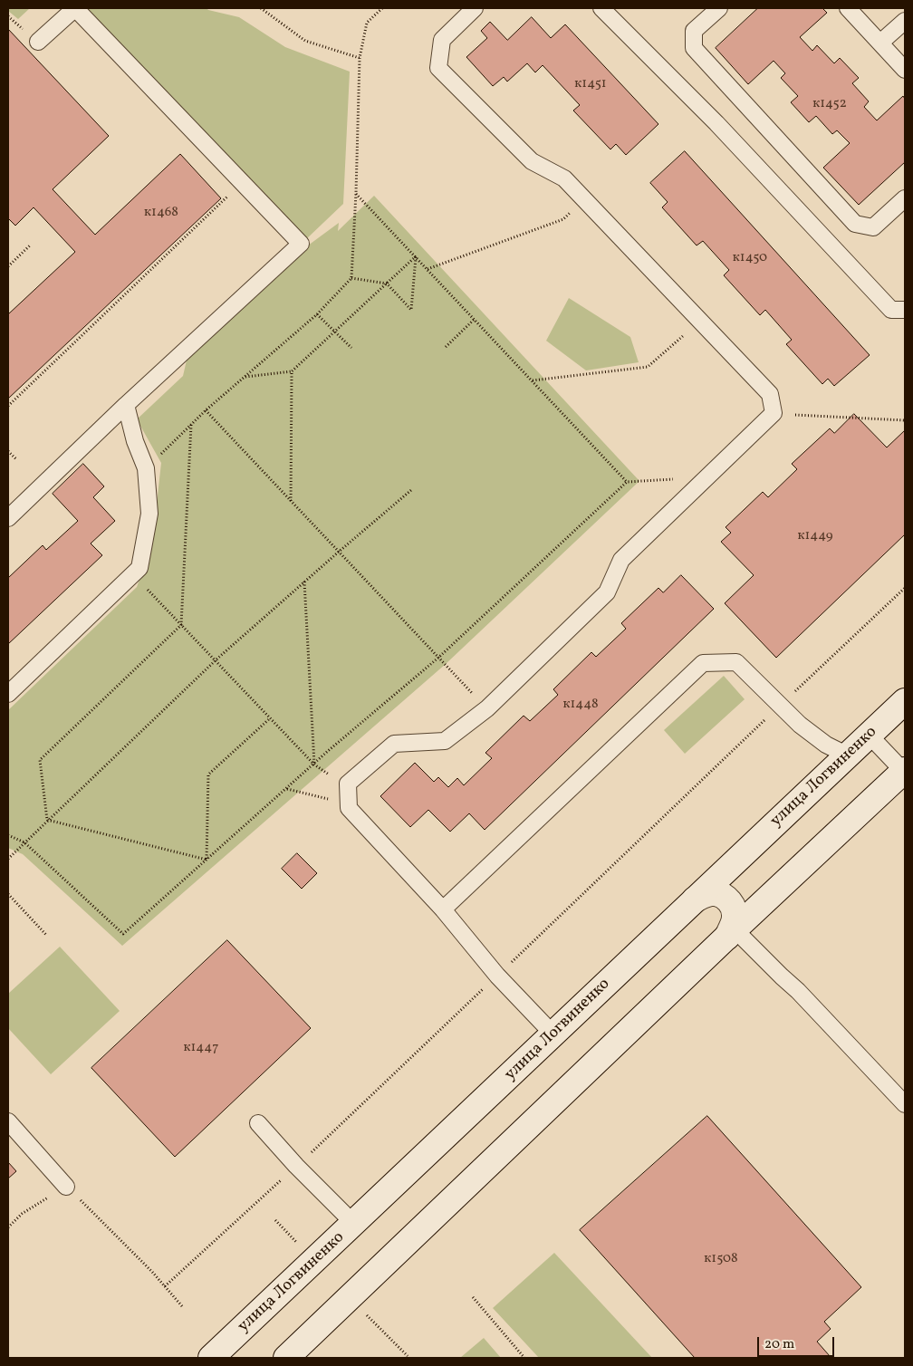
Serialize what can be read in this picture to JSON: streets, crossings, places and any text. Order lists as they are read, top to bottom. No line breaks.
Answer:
{"streets":{"main road":["улица Логвиненко"]},"house_numbers":["к1451","к1452","к1468","к1450","к1449","к1448","к1447","к1508"],"scale_bar":"20 m"}
